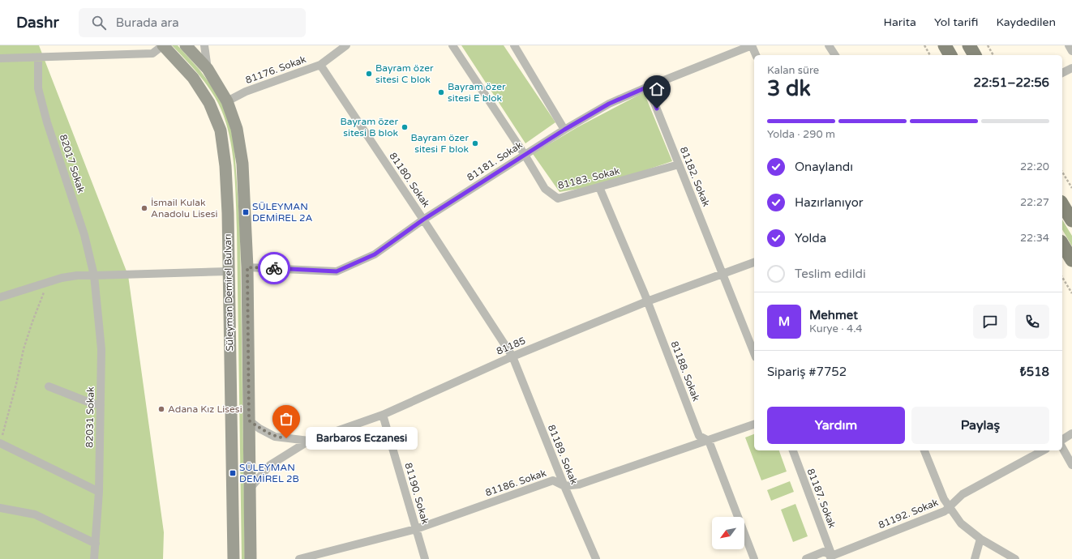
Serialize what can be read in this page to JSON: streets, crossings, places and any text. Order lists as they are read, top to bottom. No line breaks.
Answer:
{"streets":{"main road":["Süleyman Demirel Bulvarı"],"street":["81176. Sokak","81181. Sokak","82017 Sokak","81182. Sokak","81183. Sokak","81180. Sokak","81185","81188. Sokak","82031 Sokak","81189. Sokak","81186. Sokak","81190. Sokak","81187. Sokak","81192. Sokak"]},"crossings":[["81176. Sokak","81180. Sokak"],["81176. Sokak","Süleyman Demirel Bulvarı"],["81181. Sokak","81182. Sokak"],["81181. Sokak","81183. Sokak"],["81181. Sokak","81180. Sokak"],["81181. Sokak","Süleyman Demirel Bulvarı"],["82017 Sokak","82031 Sokak"],["81182. Sokak","81183. Sokak"],["81182. Sokak","81185"],["81183. Sokak","81188. Sokak"],["81180. Sokak","81185"],["81180. Sokak","81189. Sokak"],["Süleyman Demirel Bulvarı","81185"],["81185","81188. Sokak"],["81185","81189. Sokak"],["81185","81190. Sokak"],["81188. Sokak","81186. Sokak"],["81189. Sokak","81186. Sokak"],["81186. Sokak","81190. Sokak"],["81187. Sokak","81192. Sokak"]],"places":{"other":["Bayram özer sitesi C blok","Bayram özer sitesi E blok","Bayram özer sitesi B blok","Bayram özer sitesi F blok","İsmail Kulak Anadolu Lisesi","Adana Kız Lisesi","Barbaros Eczanesi"],"transit":["SÜLEYMAN DEMİREL 2A","SÜLEYMAN DEMİREL 2B"]},"north":"bottom left","page":{"header":"Dashr","search":"Burada ara","nav":["Harita","Yol tarifi","Kaydedilen"],"heading":["3 dk","Kalan süre","22:51–22:56"],"panel":["Mehmet","Kurye · 4.4","Sipariş #7752","₺518"],"bar":"Yolda · 290 m","list":[["Onaylandı","22:20"],["Hazırlanıyor","22:27"],["Yolda","22:34"],"Teslim edildi"],"round":"M","buttons":["Yardım","Paylaş"],"bubble":"Barbaros Eczanesi"}}
